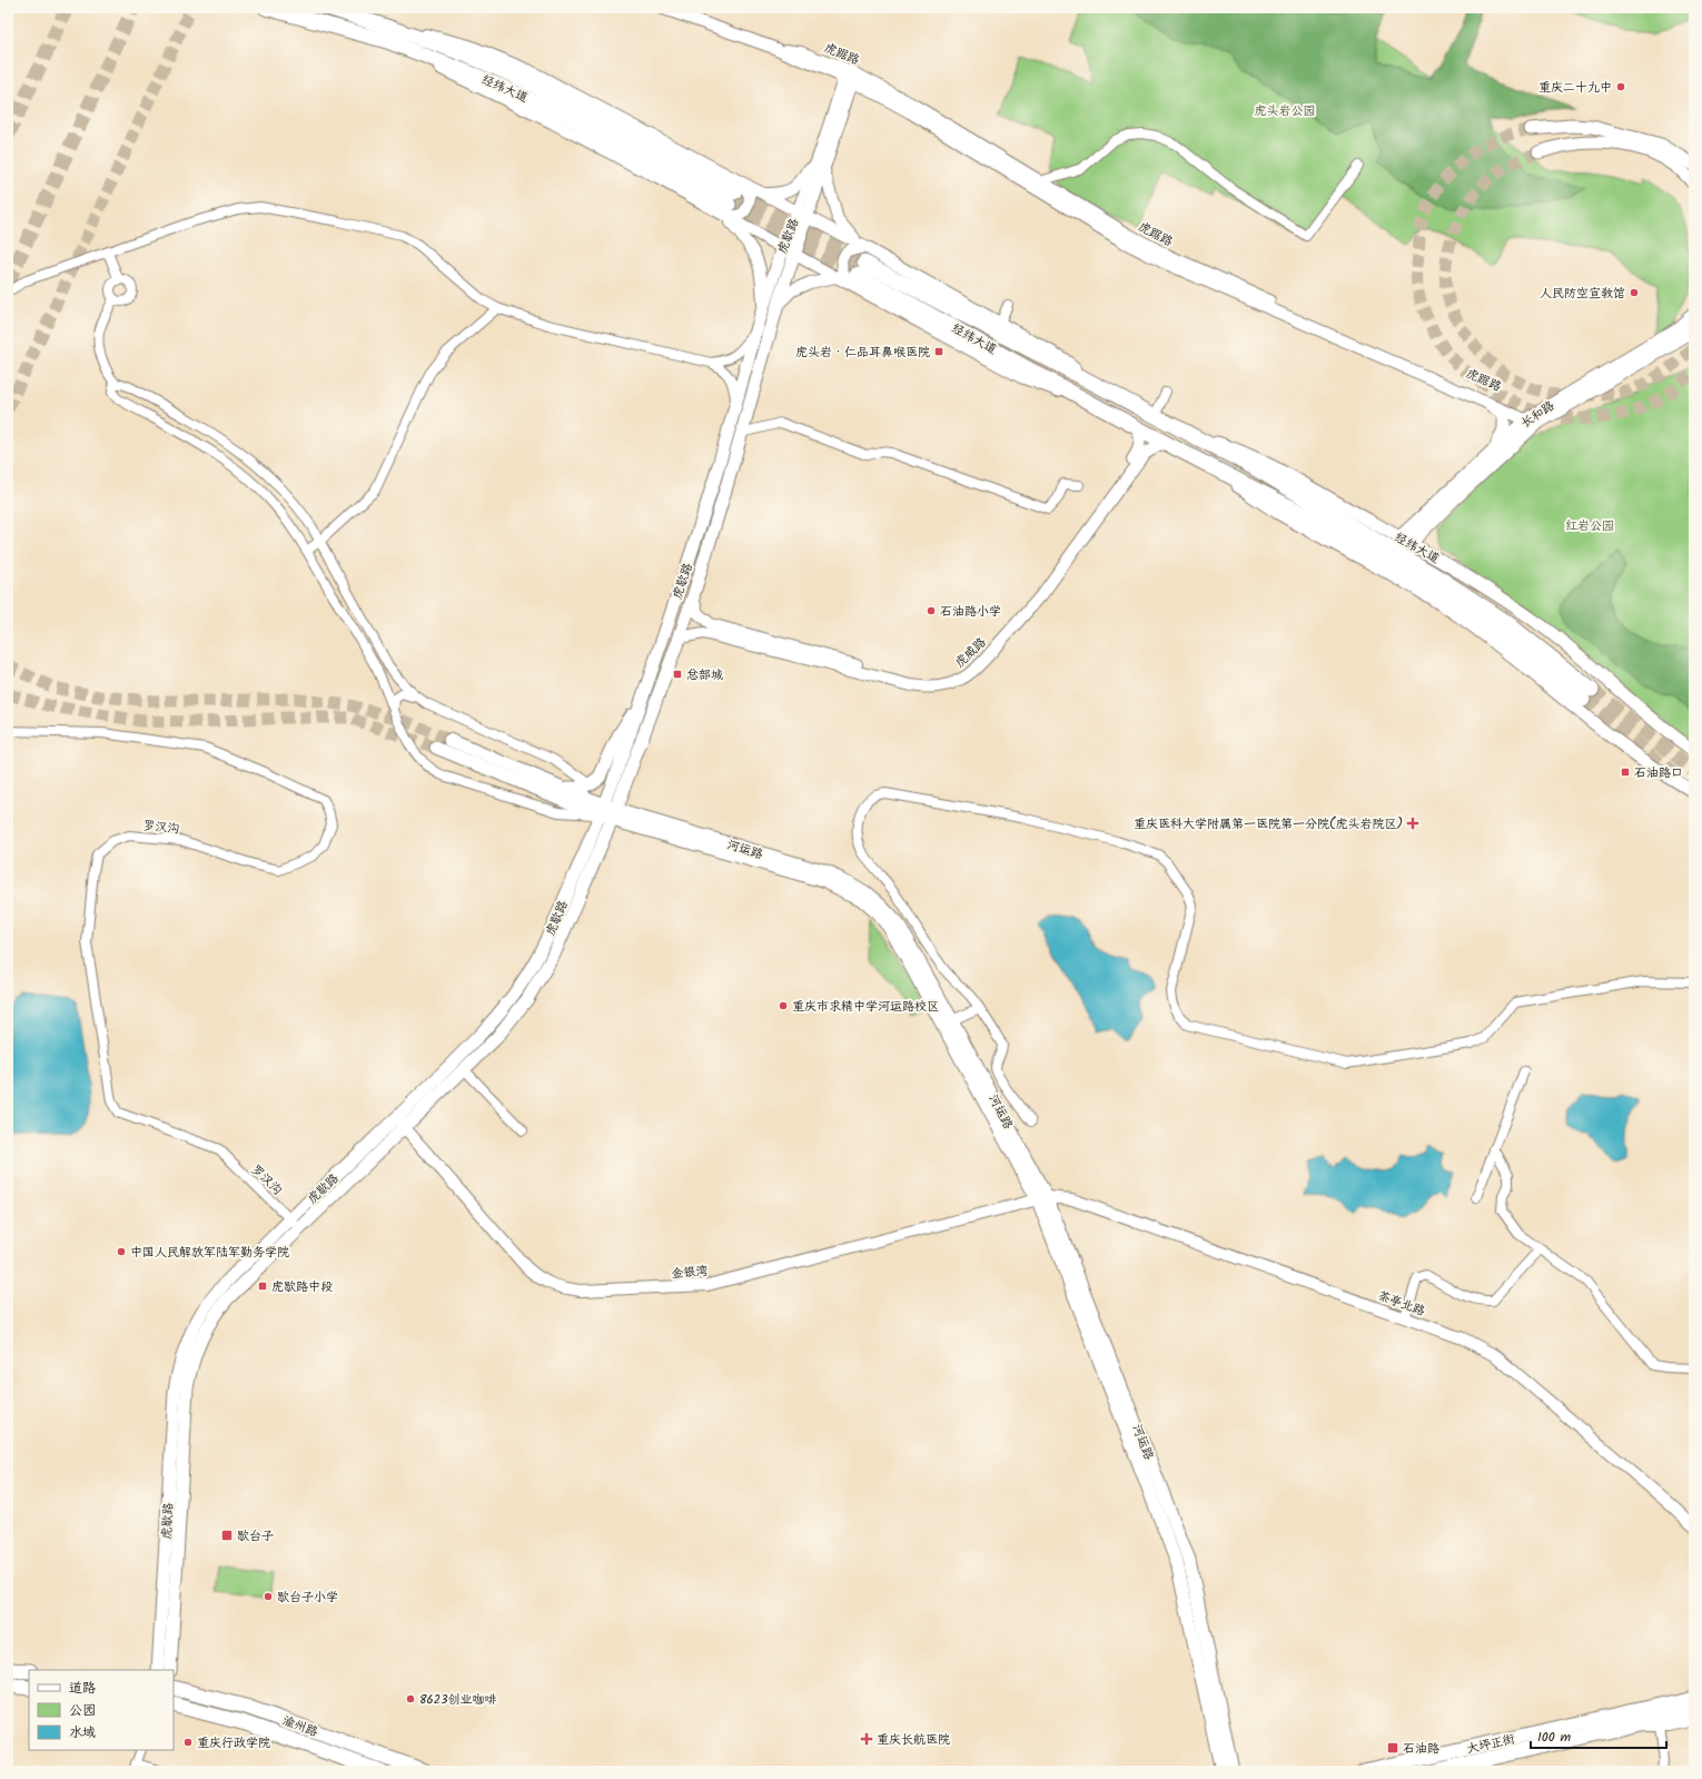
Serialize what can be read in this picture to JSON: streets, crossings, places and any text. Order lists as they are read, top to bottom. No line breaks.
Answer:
{"streets":{"main road":["经纬大道","虎歇路","长和路","河运路","渝州路","大坪正街"],"street":["虎踞路","虎威路","罗汉沟","金银湾","茶亭北路"]},"crossings":[["虎踞路","虎歇路"],["虎踞路","长和路"],["经纬大道","长和路"],["经纬大道","虎威路"],["虎歇路","虎威路"],["虎歇路","罗汉沟"],["虎歇路","河运路"],["虎歇路","金银湾"],["河运路","金银湾"],["河运路","茶亭北路"],["金银湾","茶亭北路"]],"parks":["虎头岩公园","红岩公园"],"places":{"other":["重庆二十九中","人民防空宣教馆","石油路小学","重庆市求精中学河运路校区","中国人民解放军陆军勤务学院","歇台子小学","8623创业咖啡","重庆行政学院"],"transit":["虎头岩‧仁品耳鼻喉医院","总部城","石油路口","虎歇路中段","歇台子","石油路"],"health":["重庆医科大学附属第一医院第一分院(虎头岩院区)","重庆长航医院"]},"legend":["道路","公园","水域"],"scale_bar":"100 m"}
